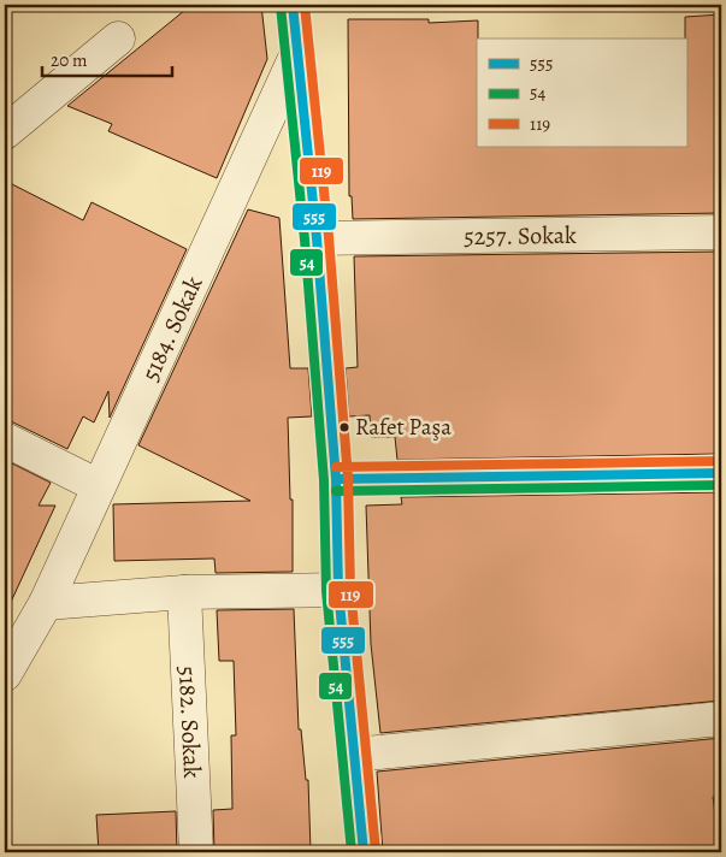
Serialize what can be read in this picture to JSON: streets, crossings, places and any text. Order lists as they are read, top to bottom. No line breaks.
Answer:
{"streets":{"street":["5257. Sokak","5184. Sokak","5182. Sokak"]},"places":["Rafet Paşa"],"lines":["transit line 555","transit line 119","transit line 54"],"legend":["555","54","119"],"scale_bar":"20 m"}
